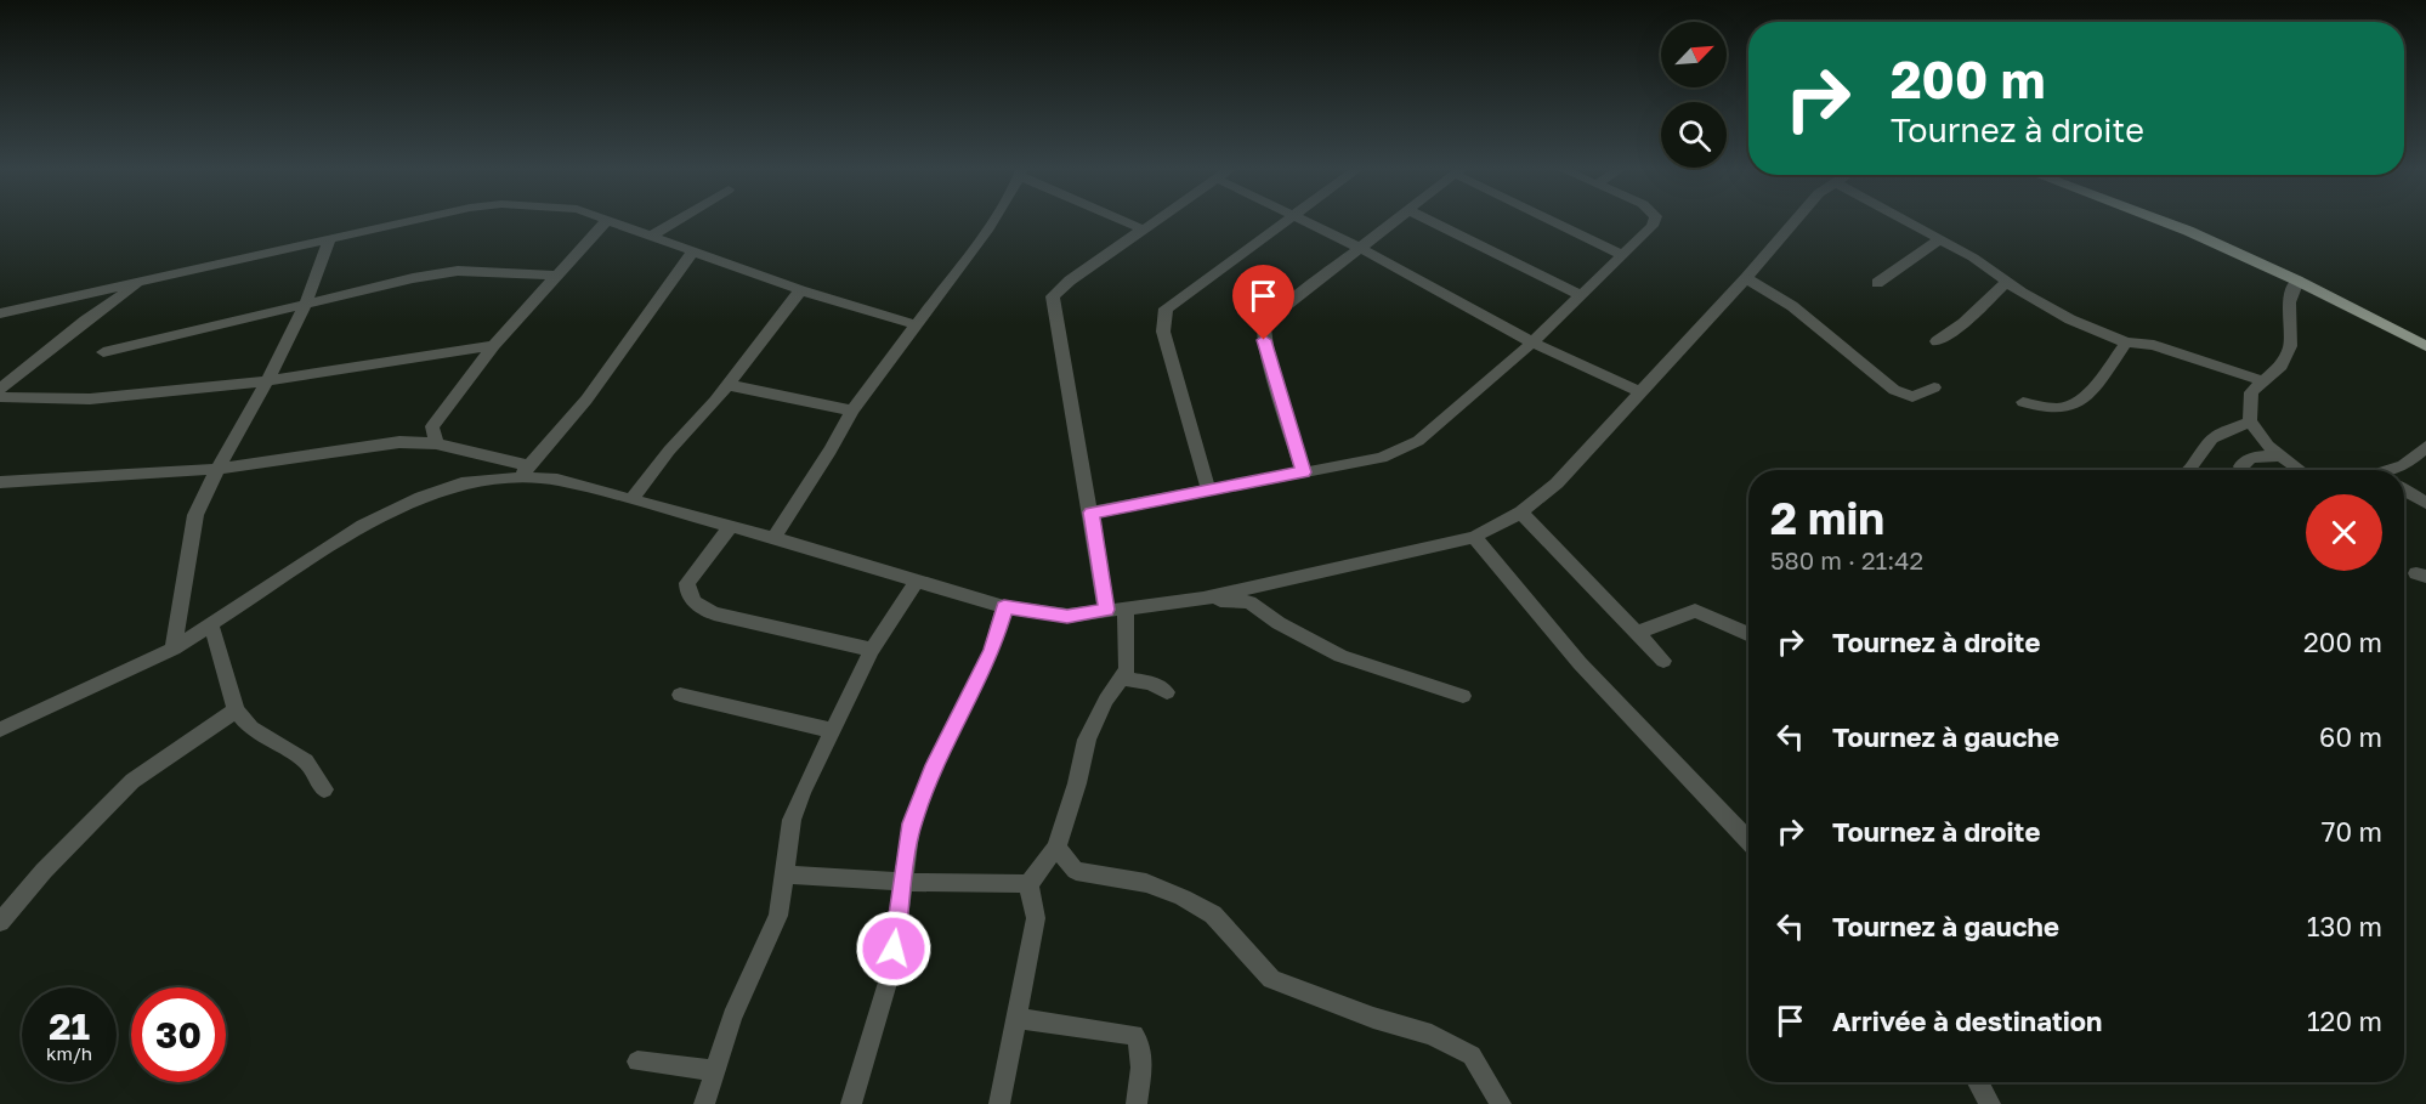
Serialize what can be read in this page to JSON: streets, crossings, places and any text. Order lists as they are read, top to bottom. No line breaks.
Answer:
{"north":"top right","page":{"turn":["200 m","Tournez à droite"],"heading":["2 min","580 m · 21:42"],"list":[{"name":"Tournez à droite","value":"200 m"},{"name":"Tournez à gauche","value":"60 m"},{"name":"Tournez à droite","value":"70 m"},{"name":"Tournez à gauche","value":"130 m"},{"name":"Arrivée à destination","value":"120 m"}],"speed":"21 km/h","limit":"30"}}
